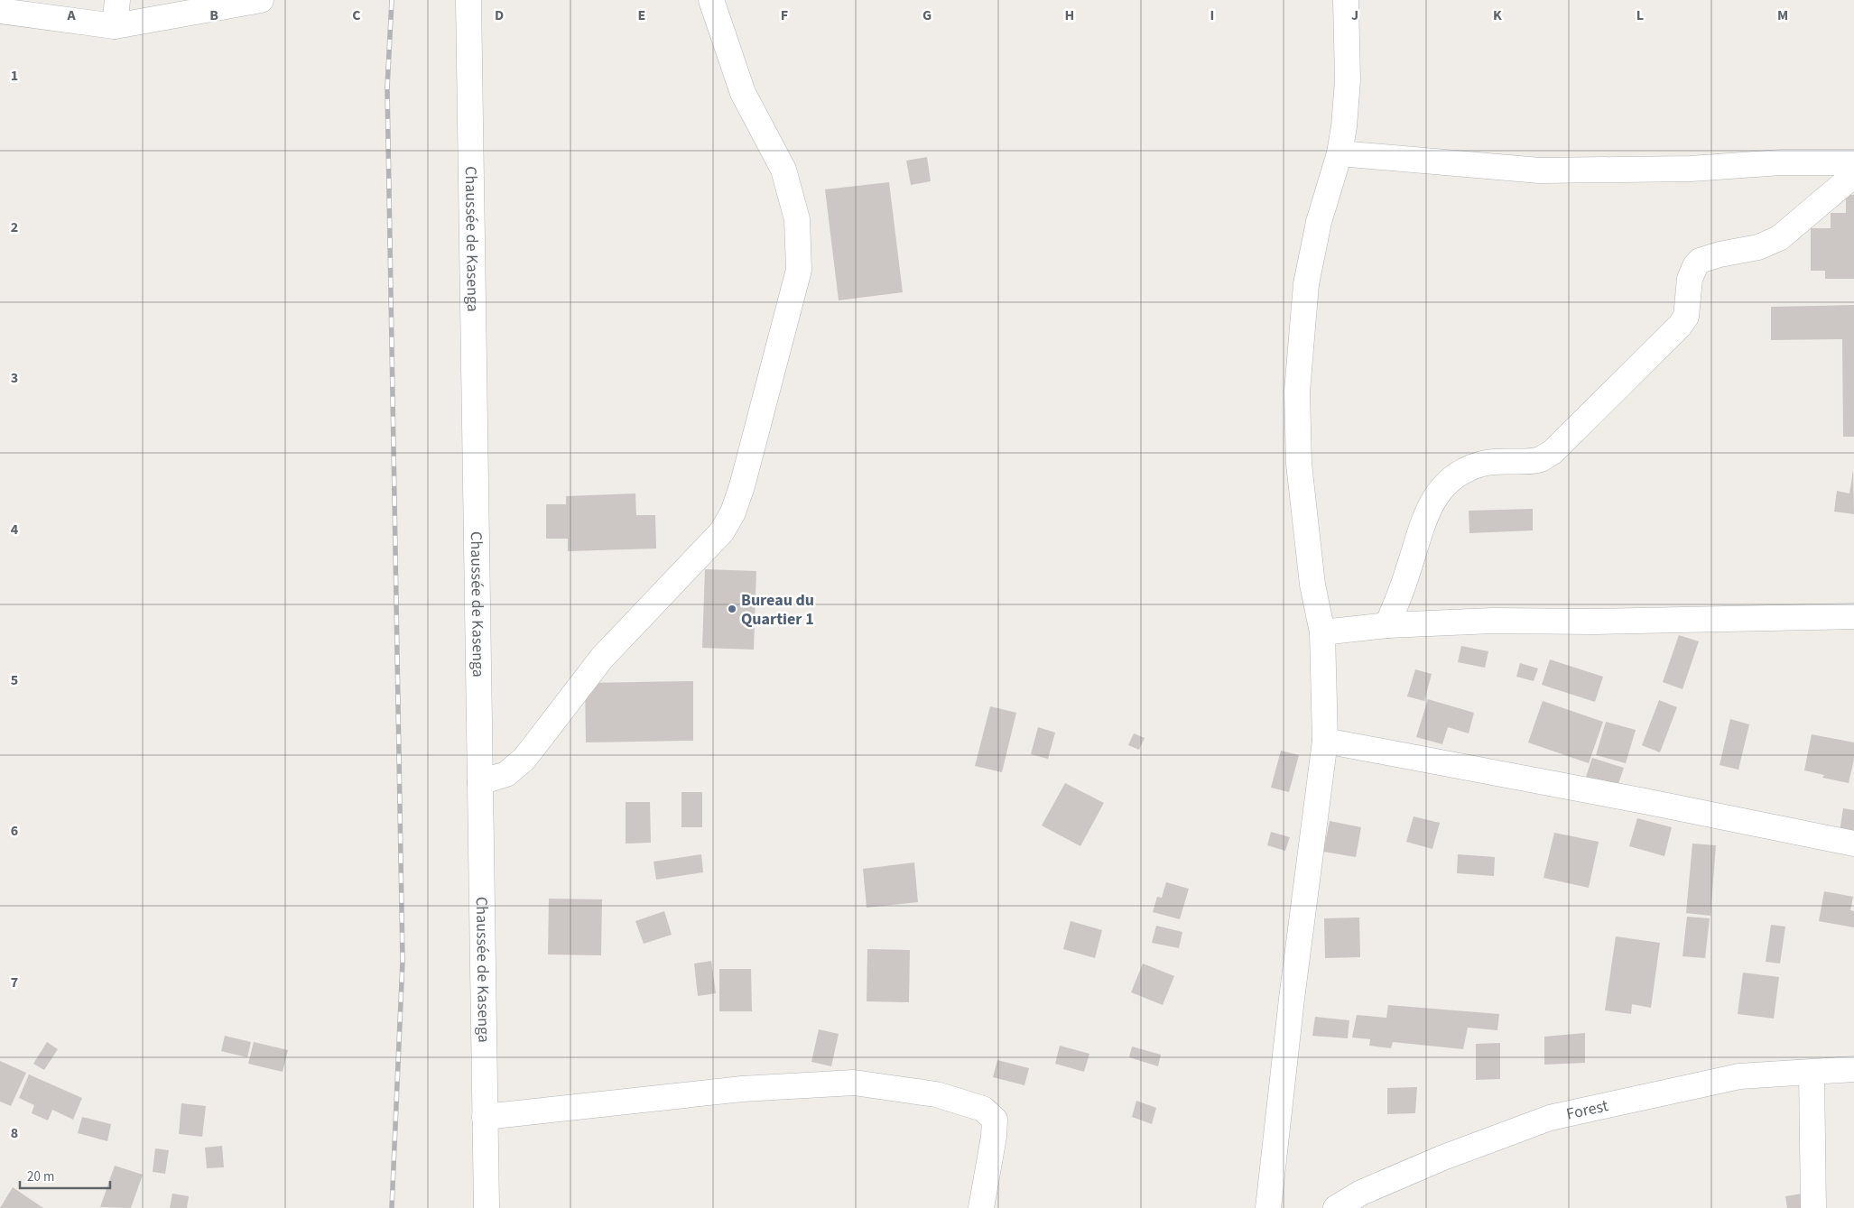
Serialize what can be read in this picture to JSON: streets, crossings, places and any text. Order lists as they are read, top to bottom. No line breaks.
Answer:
{"streets":{"street":["Chaussée de Kasenga","Forest"]},"places":["Bureau du Quartier 1"],"scale_bar":"20 m","grid":{"columns":["A","B","C","D","E","F","G","H","I","J","K","L","M"],"rows":["1","2","3","4","5","6","7","8"]}}
